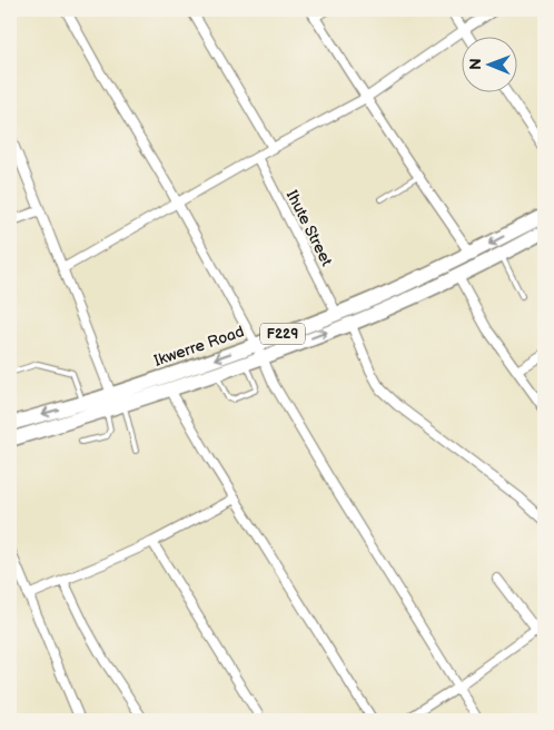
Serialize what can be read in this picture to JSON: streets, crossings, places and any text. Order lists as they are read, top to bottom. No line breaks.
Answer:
{"streets":{"main road":["F229","Ikwerre Road"],"street":["Ihute Street"]},"crossings":[["Ihute Street","Ikwerre Road"]],"north":"left"}
